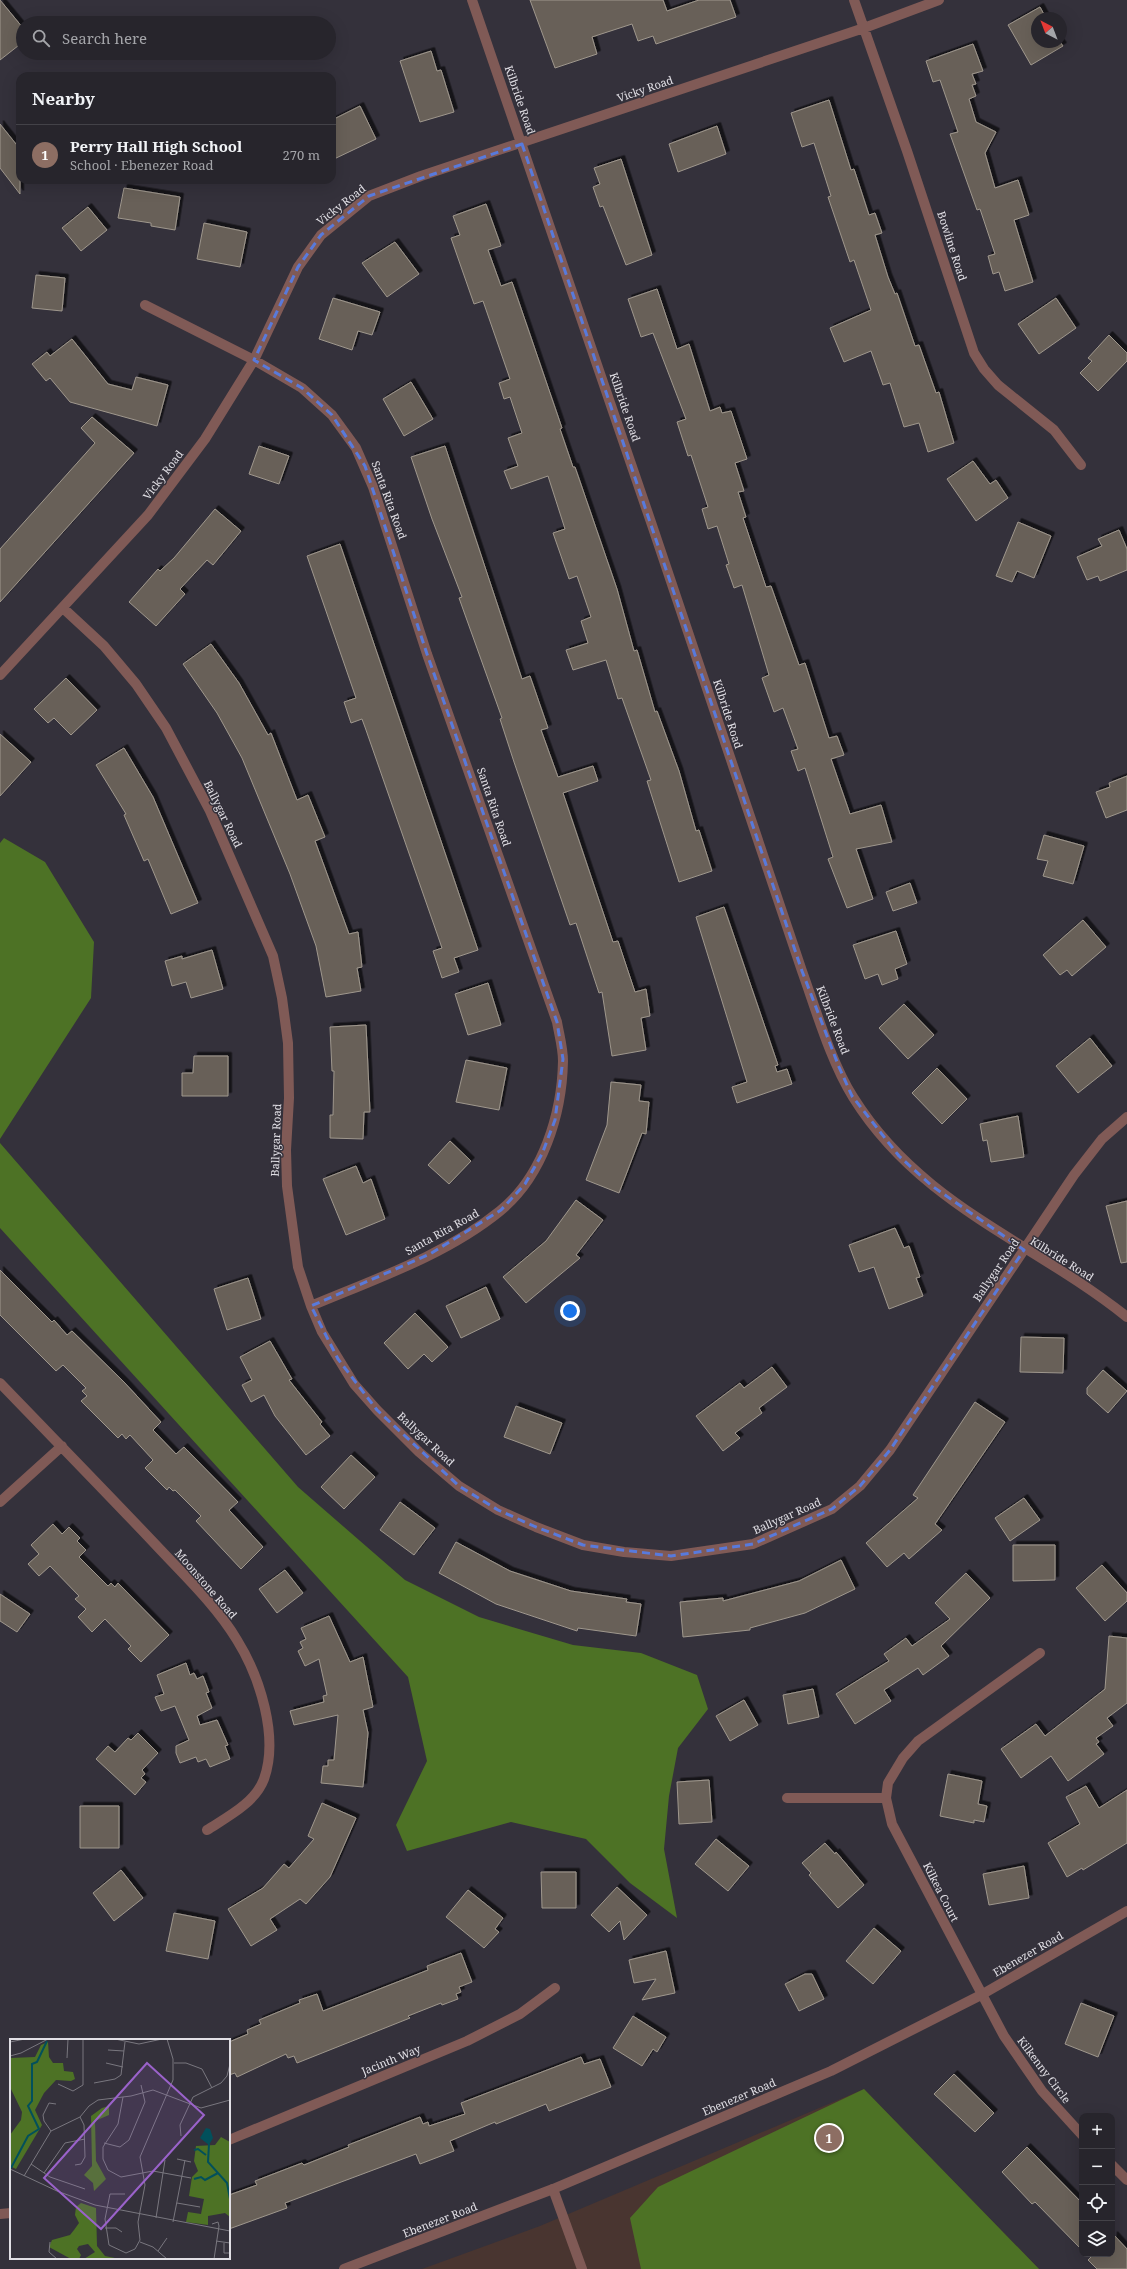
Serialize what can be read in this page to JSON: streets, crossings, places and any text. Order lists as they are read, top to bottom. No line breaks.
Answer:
{"streets":{"street":["Vicky Road","Kilbride Road","Bowline Road","Santa Rita Road","Ballygar Road","Moonstone Road","Kilkea Court","Ebenezer Road","Jacinth Way","Kilkenny Circle"]},"crossings":[["Vicky Road","Kilbride Road"],["Vicky Road","Bowline Road"],["Vicky Road","Santa Rita Road"],["Vicky Road","Ballygar Road"],["Kilbride Road","Ballygar Road"],["Santa Rita Road","Ballygar Road"],["Kilkea Court","Ebenezer Road"],["Kilkea Court","Kilkenny Circle"],["Ebenezer Road","Kilkenny Circle"]],"north":"top left","page":{"search":"Search here","heading":"Nearby","list":[{"mark":"1","name":"Perry Hall High School","note":"School · Ebenezer Road","value":"270 m"}],"map_buttons":["+","−"],"pins":"1"}}
